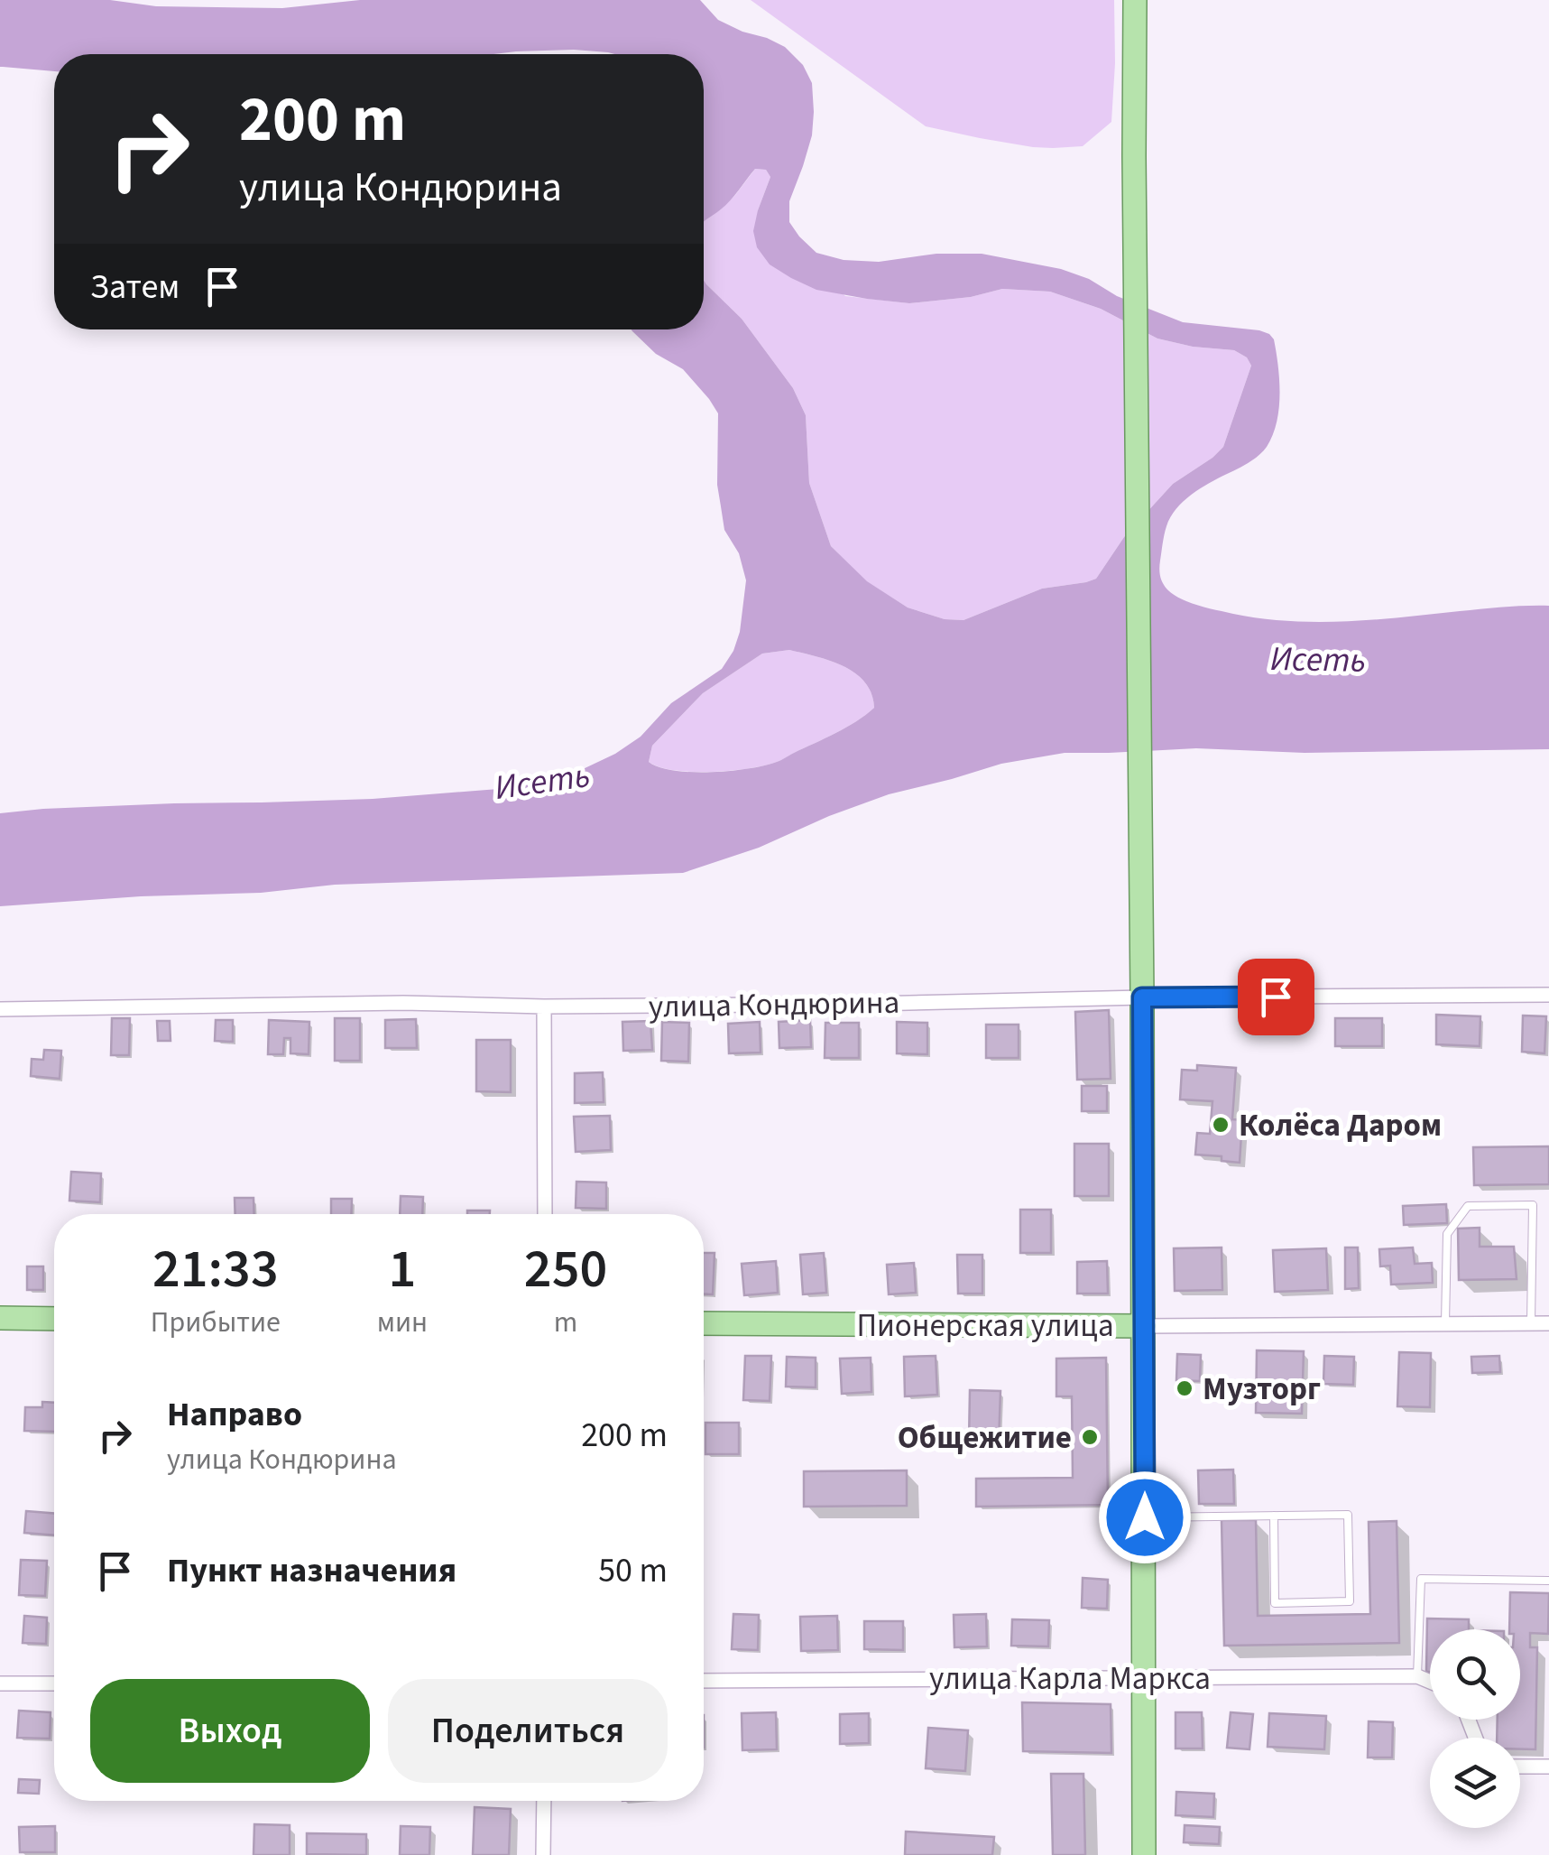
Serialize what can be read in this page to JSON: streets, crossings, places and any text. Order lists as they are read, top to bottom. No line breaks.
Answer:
{"streets":{"main road":["Пионерская улица"],"street":["улица Кондюрина","улица Карла Маркса"]},"water":["Исеть"],"places":["Колёса Даром","Музторг","Общежитие"],"page":{"turn":["200 m","улица Кондюрина"],"then":"Затем","eta":["21:33","Прибытие","1","мин","250","m"],"list":[{"name":"Направо","note":"улица Кондюрина","value":"200 m"},{"name":"Пункт назначения","value":"50 m"}],"buttons":["Выход","Поделиться"]}}
